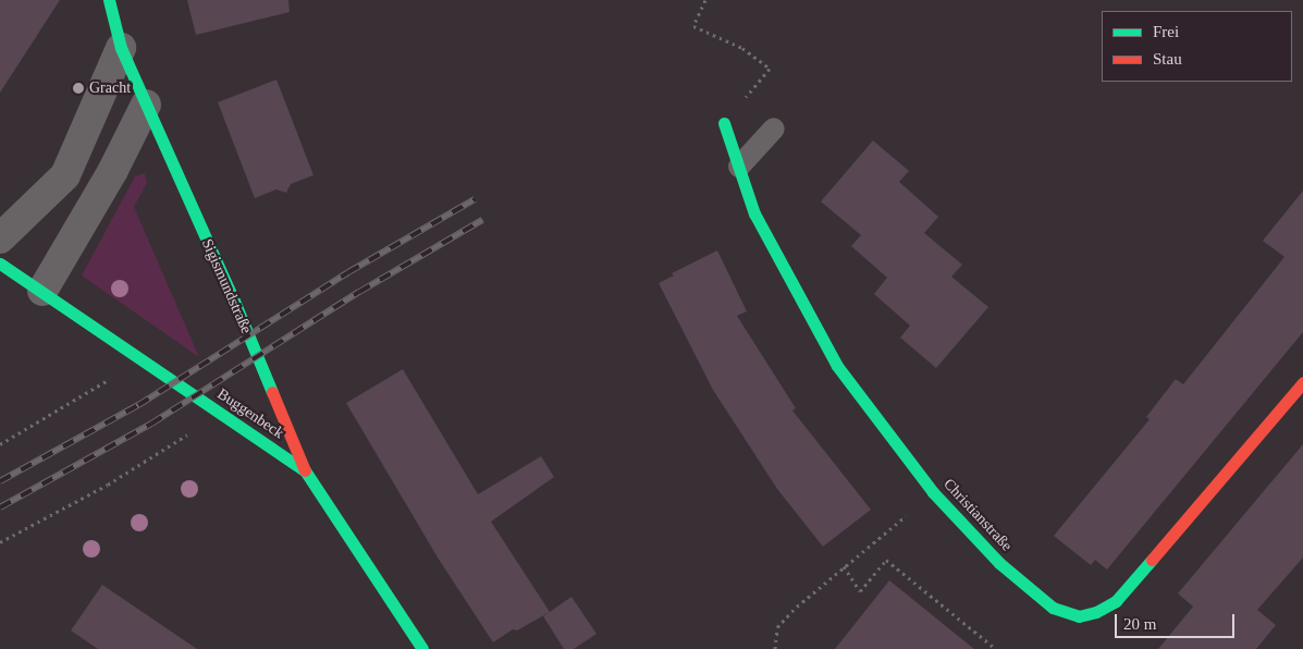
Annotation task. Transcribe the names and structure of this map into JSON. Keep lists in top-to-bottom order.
{
  "streets": {
    "street": ["Sigismundstraße", "Buggenbeck", "Christianstraße"]
  },
  "crossings": [
    ["Sigismundstraße", "Buggenbeck"]
  ],
  "places": ["Gracht"],
  "legend": ["Frei", "Stau"],
  "scale_bar": "20 m"
}
